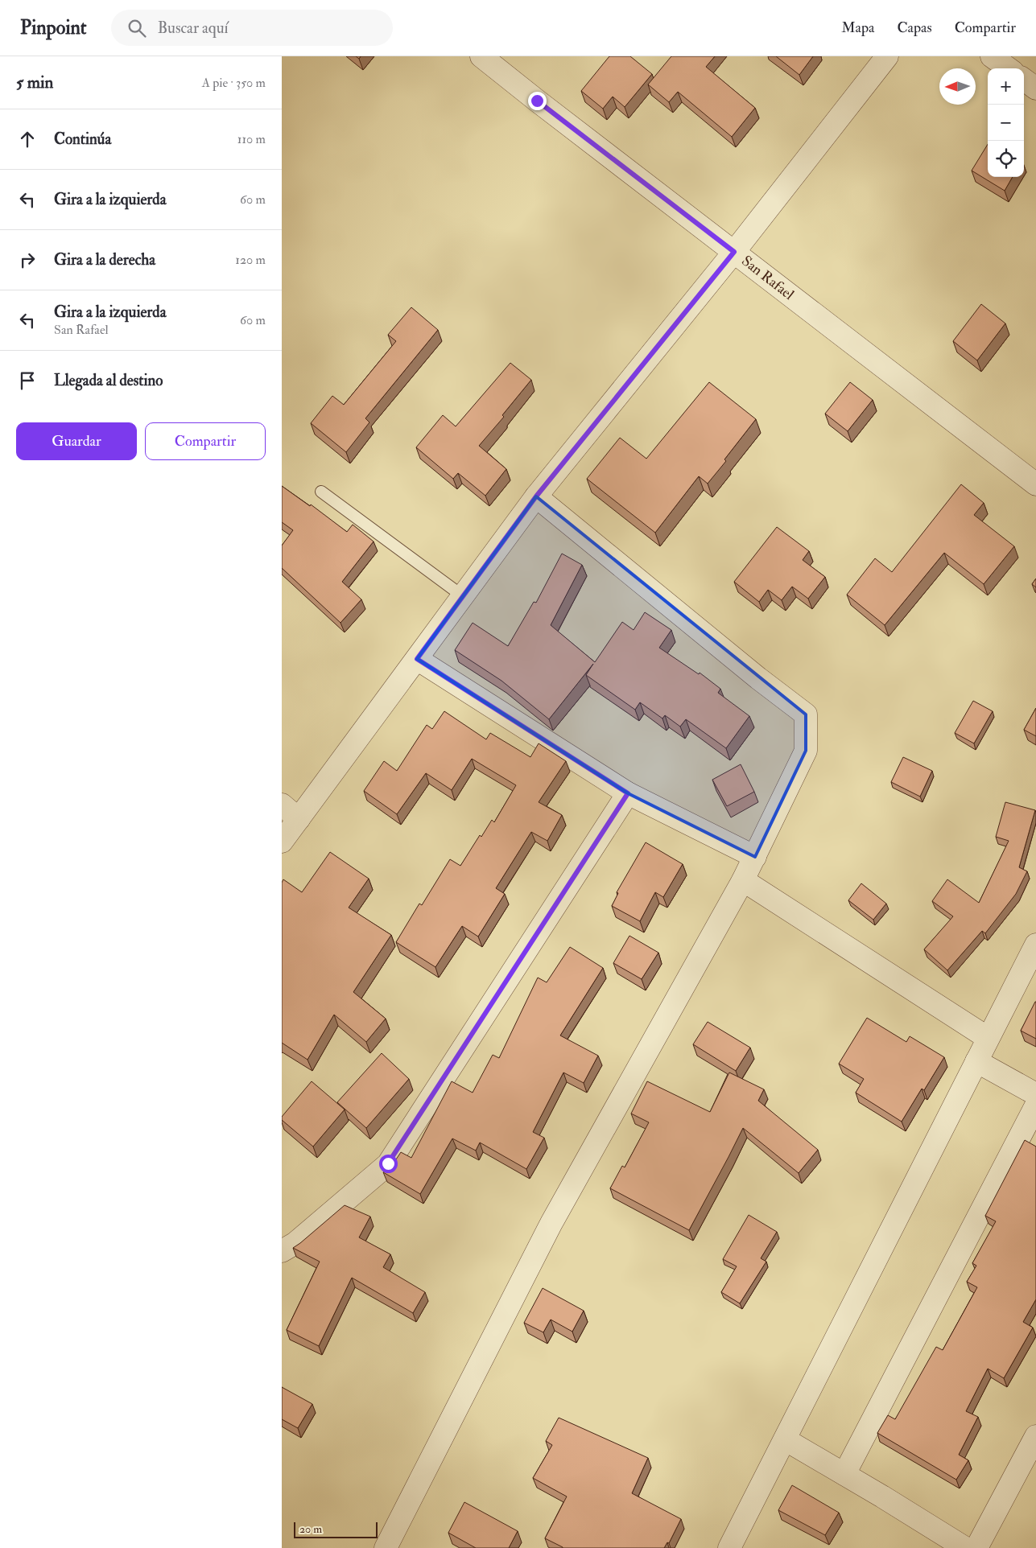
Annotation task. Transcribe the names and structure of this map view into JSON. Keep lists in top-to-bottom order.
{
  "streets": {
    "street": ["San Rafael"]
  },
  "scale_bar": "20 m",
  "north": "left",
  "page": {
    "header": "Pinpoint",
    "search": "Buscar aquí",
    "nav": ["Mapa", "Capas", "Compartir"],
    "heading": ["5 min", "A pie · 350 m"],
    "map_buttons": ["+", "−"],
    "list": [
      ["Continúa", "110 m"],
      ["Gira a la izquierda", "60 m"],
      ["Gira a la derecha", "120 m"],
      ["Gira a la izquierda", "San Rafael", "60 m"],
      "Llegada al destino"
    ],
    "buttons": ["Guardar", "Compartir"],
    "scale": "20 m"
  }
}
